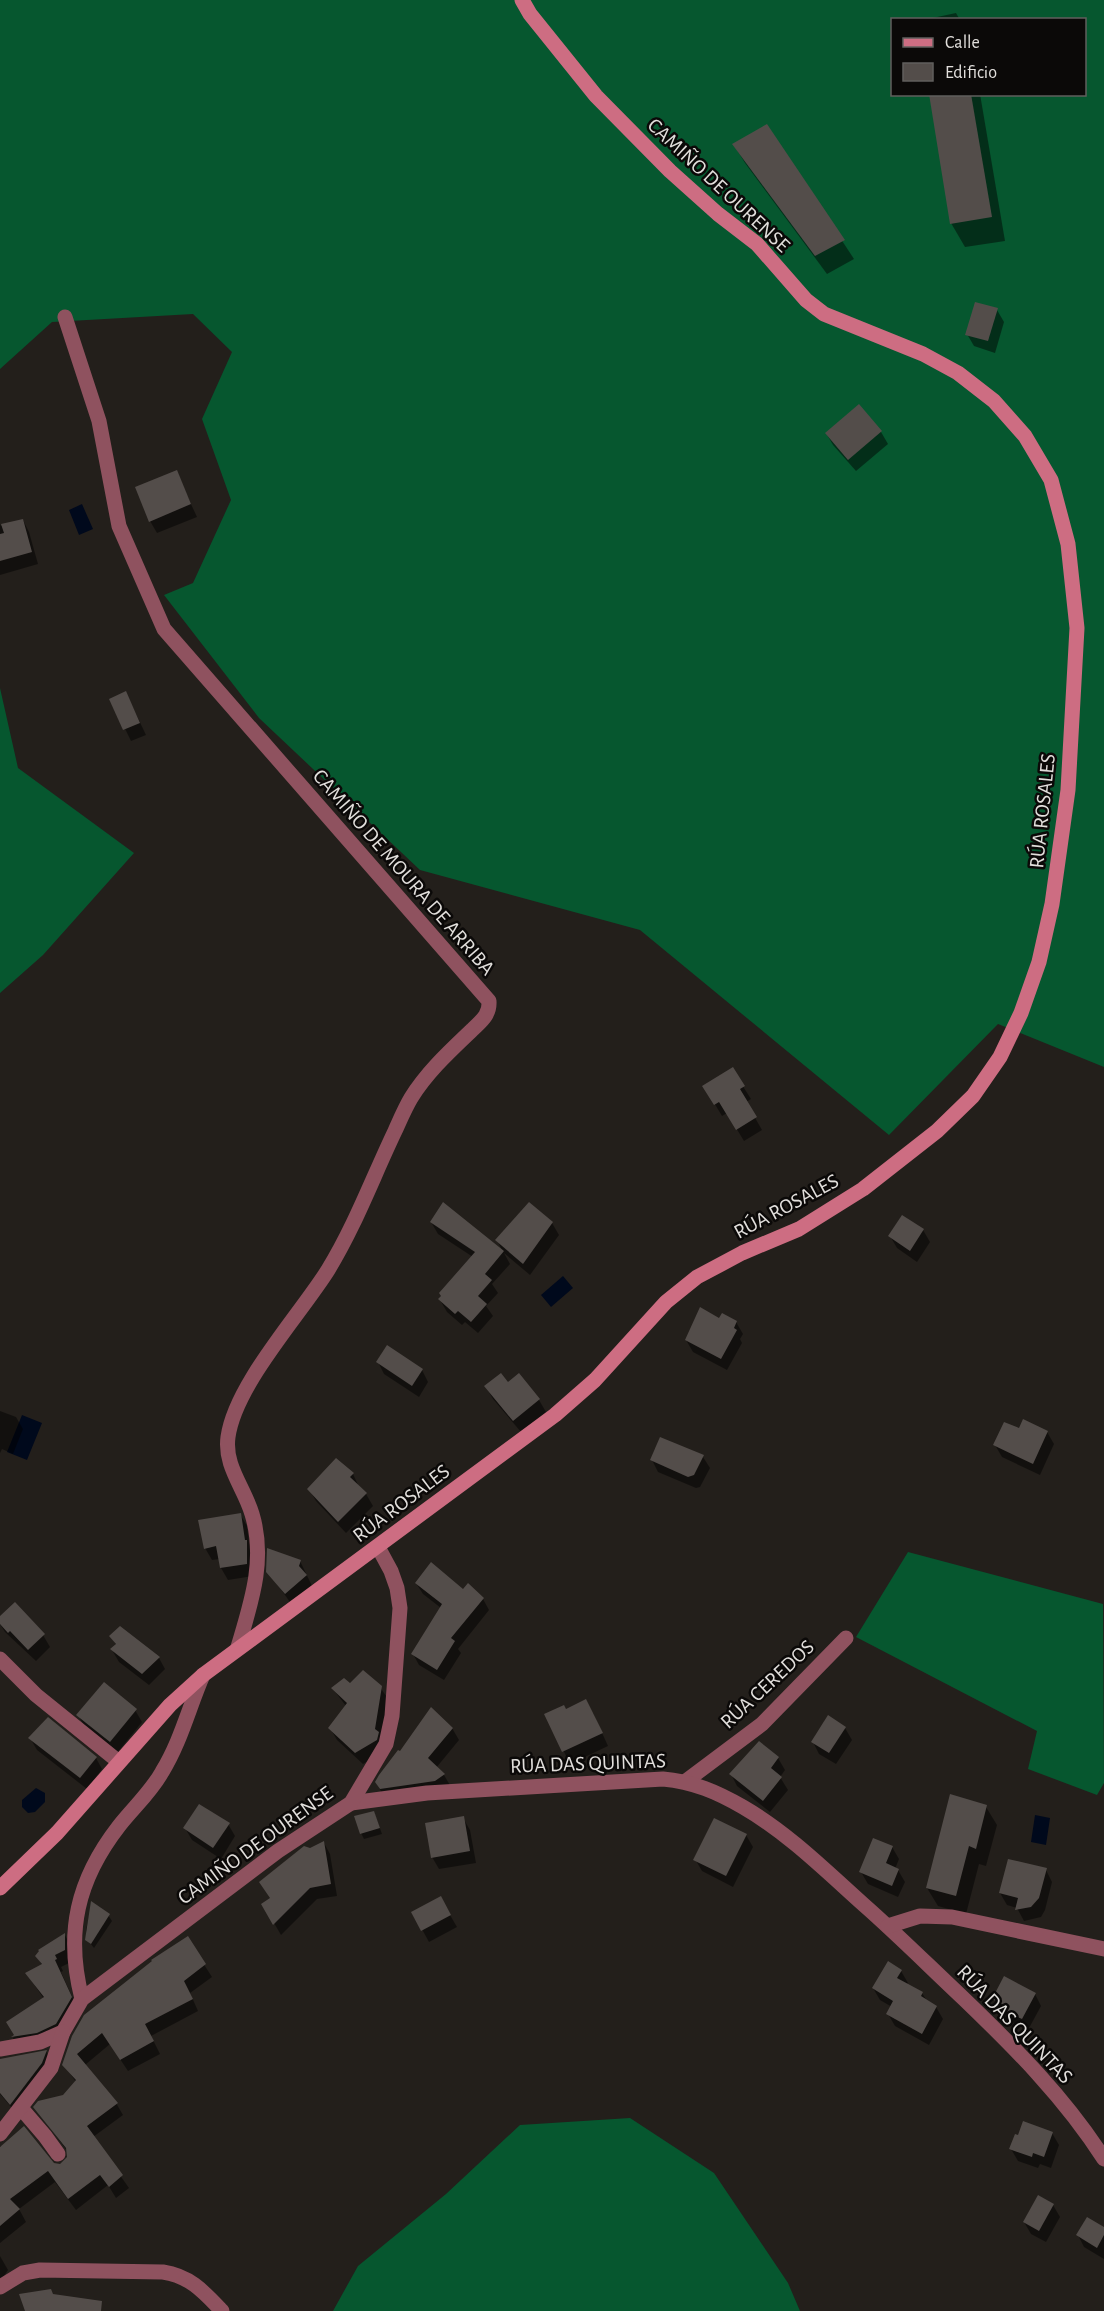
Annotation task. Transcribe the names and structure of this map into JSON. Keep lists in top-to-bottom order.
{
  "streets": {
    "street": [
      "CAMIÑO DE OURENSE",
      "RÚA ROSALES",
      "CAMIÑO DE MOURA DE ARRIBA",
      "RÚA CEREDOS",
      "RÚA DAS QUINTAS"
    ]
  },
  "crossings": [
    ["CAMIÑO DE OURENSE", "RÚA ROSALES"],
    ["CAMIÑO DE OURENSE", "RÚA DAS QUINTAS"],
    ["RÚA ROSALES", "CAMIÑO DE MOURA DE ARRIBA"],
    ["RÚA CEREDOS", "RÚA DAS QUINTAS"]
  ],
  "legend": ["Calle", "Edificio"]
}
